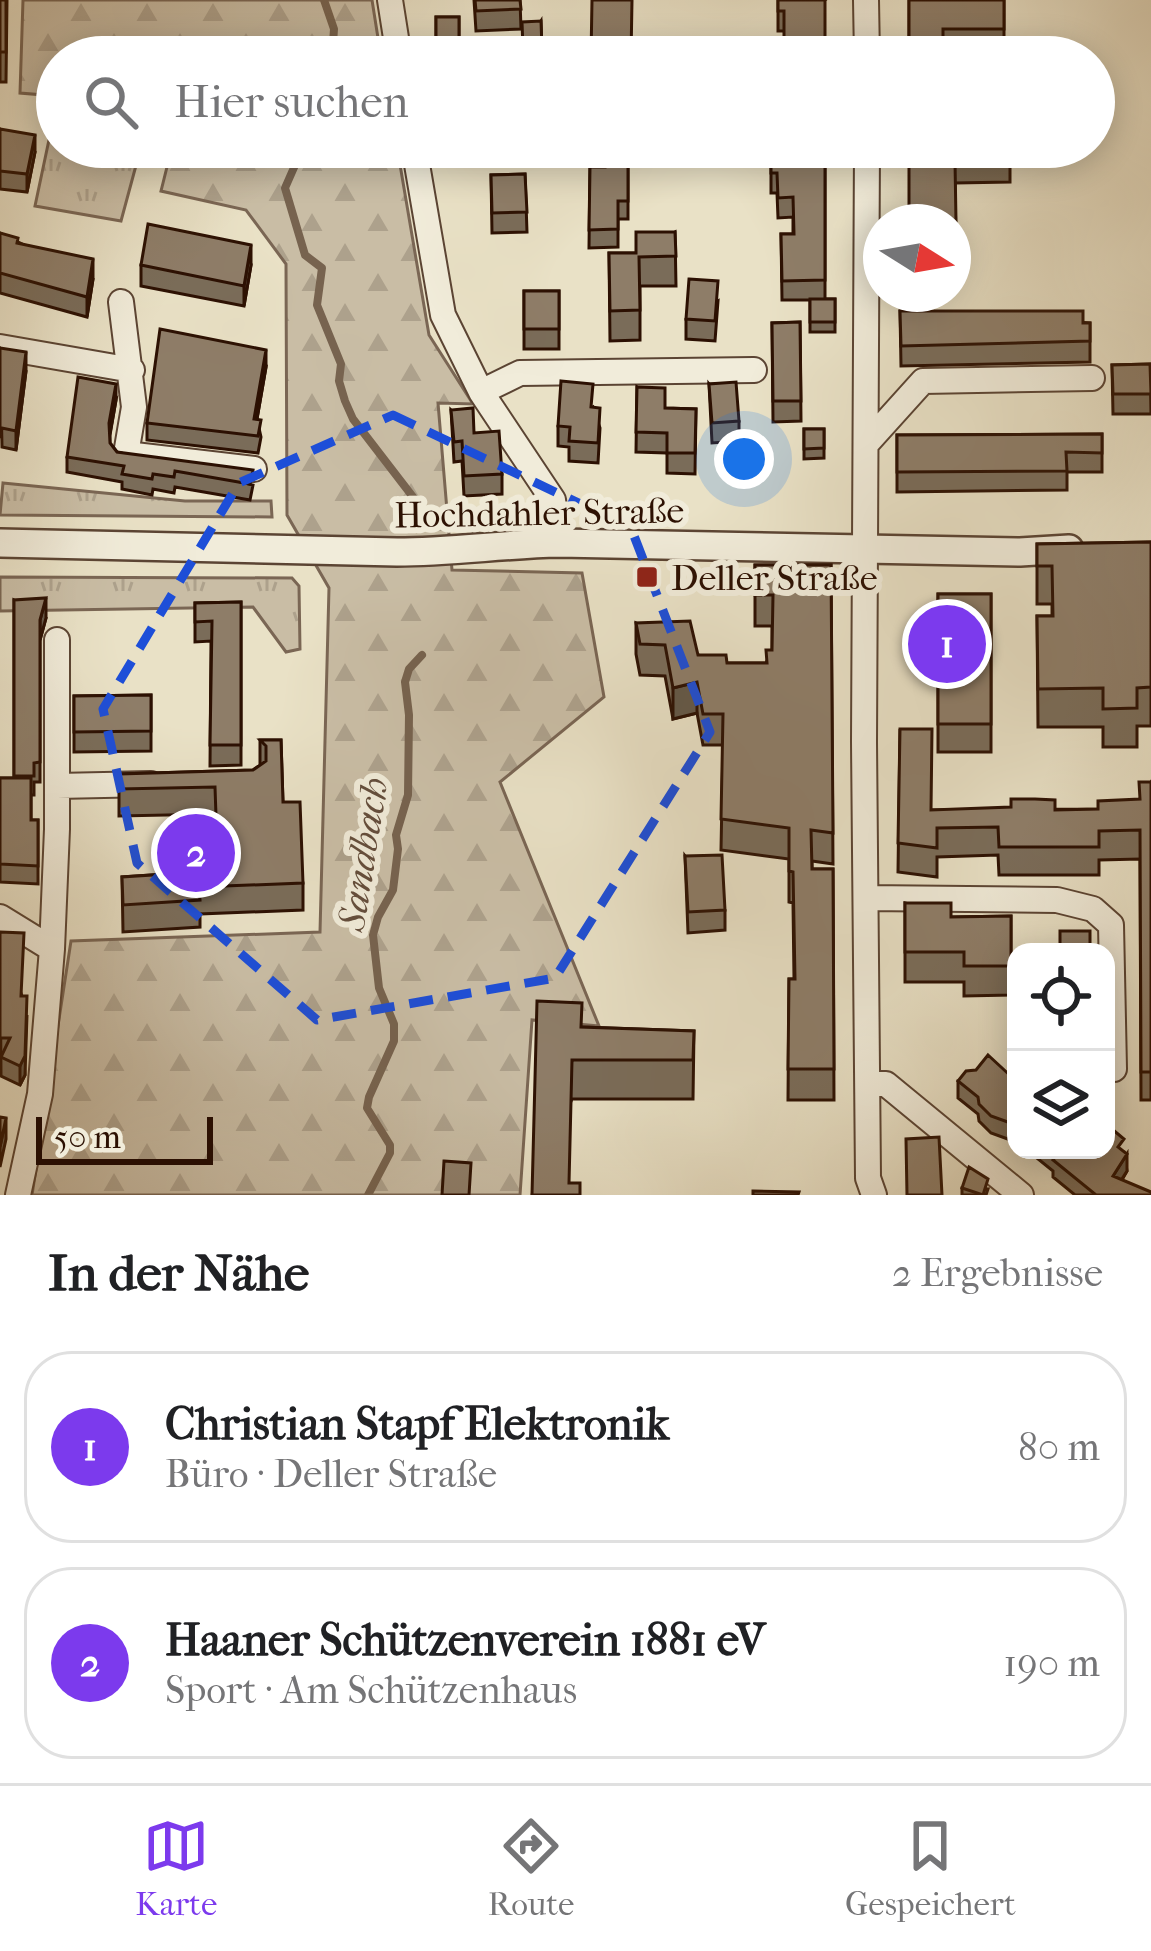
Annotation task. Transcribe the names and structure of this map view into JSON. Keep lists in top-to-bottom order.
{
  "streets": {
    "street": ["Hochdahler Straße"]
  },
  "water": ["Sandbach"],
  "places": {
    "transit": ["Deller Straße"]
  },
  "scale_bar": "50 m",
  "north": "right",
  "page": {
    "search": "Hier suchen",
    "pins": ["1", "2"],
    "scale": "50 m",
    "heading": ["In der Nähe", "2 Ergebnisse"],
    "list": [
      {
        "mark": "1",
        "name": "Christian Stapf Elektronik",
        "note": "Büro · Deller Straße",
        "value": "80 m"
      },
      {
        "mark": "2",
        "name": "Haaner Schützenverein 1881 eV",
        "note": "Sport · Am Schützenhaus",
        "value": "190 m"
      }
    ],
    "nav": ["Karte", "Route", "Gespeichert"]
  }
}
